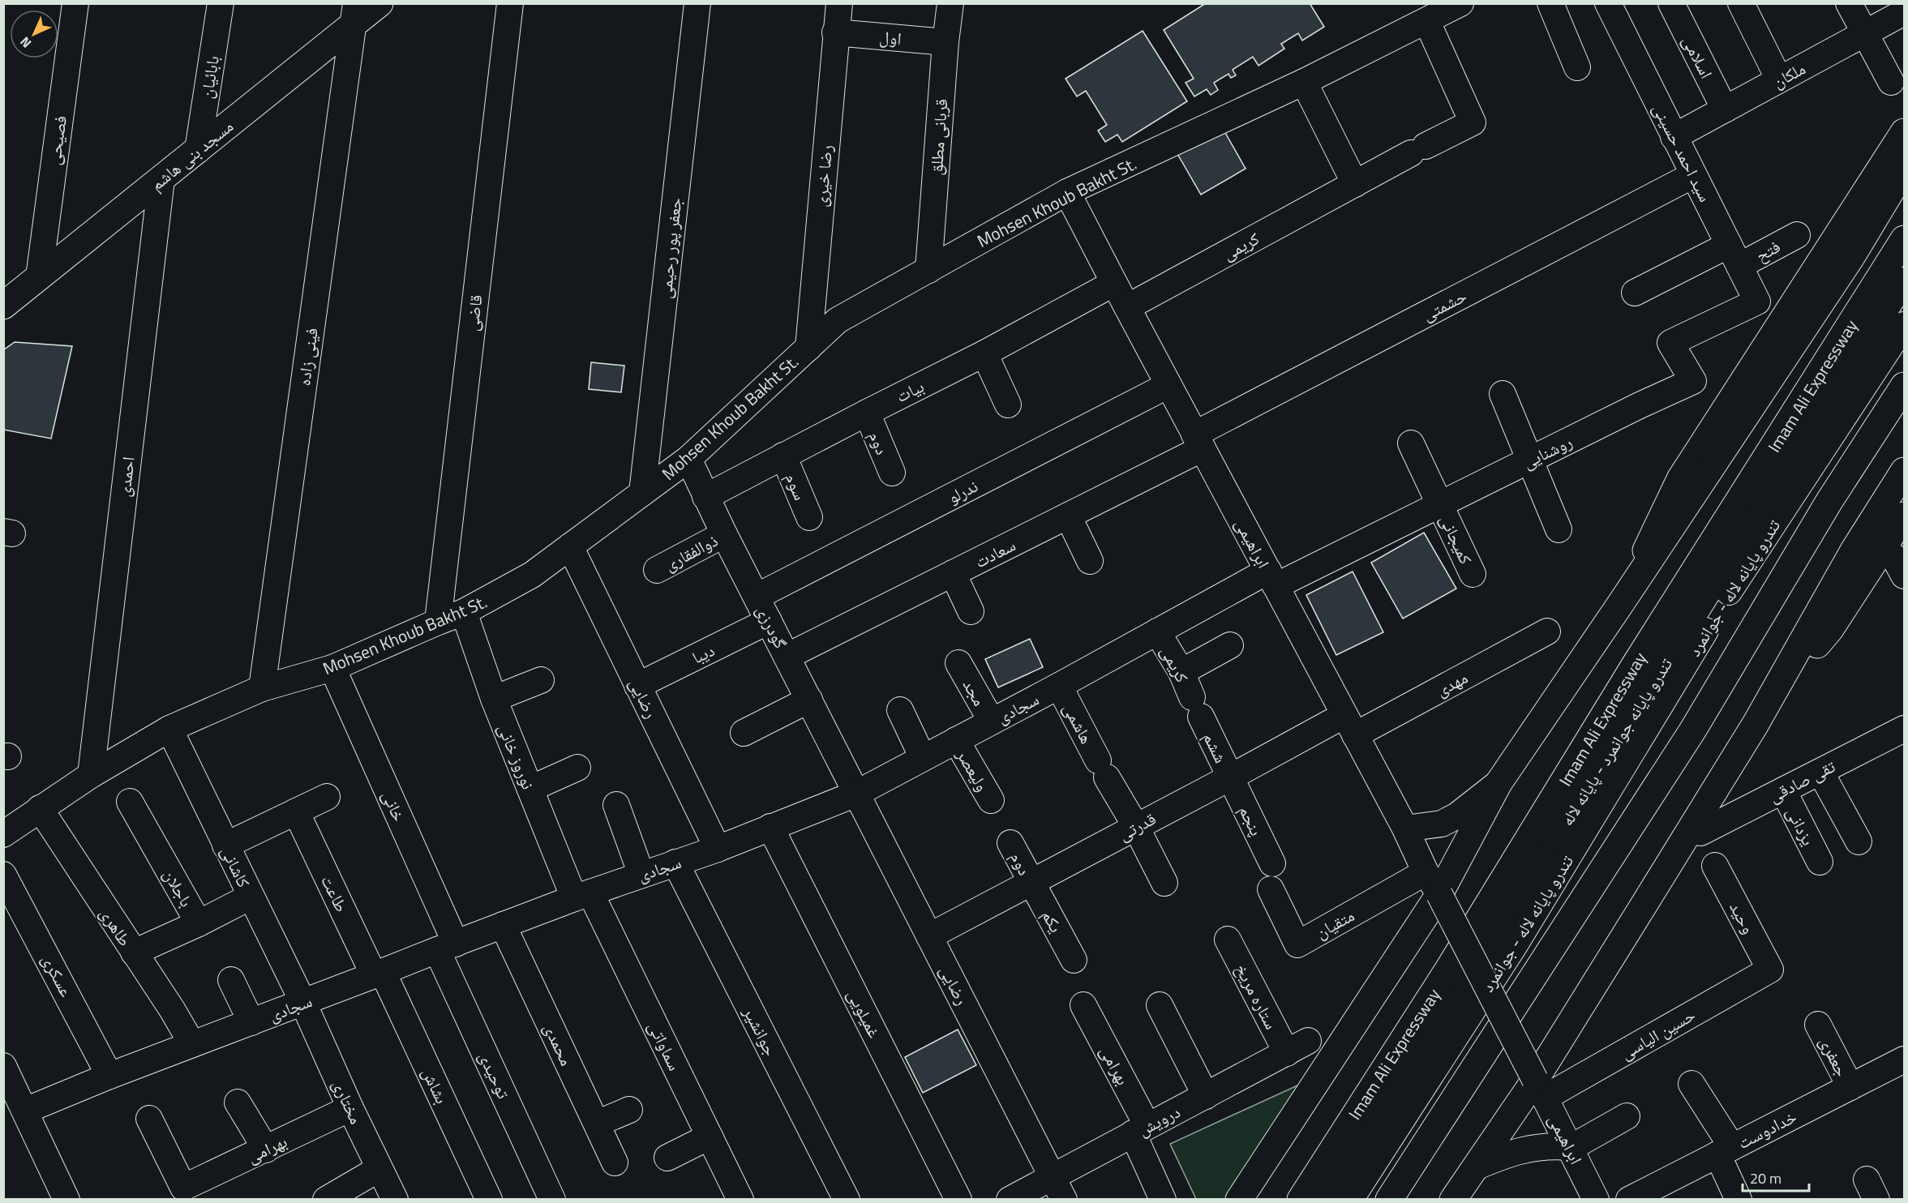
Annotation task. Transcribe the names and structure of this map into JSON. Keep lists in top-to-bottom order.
{
  "streets": {
    "main road": ["مسجد بنی هاشم", "Imam Ali Expressway"],
    "street": [
      "اول",
      "اسلامی",
      "ملکان",
      "بابائیان",
      "قربانی مطلق",
      "فصیحی",
      "سید احمد حسینی",
      "رضا خیری",
      "Mohsen Khoub Bakht St.",
      "کریمی",
      "جعفر پور رحیمی",
      "فتح",
      "حشمتی",
      "قاضی",
      "فینی زاده",
      "بیات",
      "دوم",
      "روشنایی",
      "احمدی",
      "سوم",
      "ندرلو",
      "کمیجانی",
      "ابراهیمی",
      "ذوالفقاری",
      "سعادت",
      "تندرو پایانه لاله - جوانمرد",
      "گودرزی",
      "دیبا",
      "مهدی",
      "مجد",
      "رضایی",
      "سجادی",
      "هاشمی",
      "تندرو پایانه جوانمرد - پایانه لاله",
      "ششم",
      "نوروز خانی",
      "ولیعصر",
      "تقی صادقی",
      "خانی",
      "پنجم",
      "قدرتی",
      "یزدانی",
      "کاشانی",
      "باجلان",
      "طاعت",
      "وحید",
      "یکم",
      "متقیان",
      "طاهری",
      "عسکری",
      "ستاره مریخ",
      "غمیلویی",
      "جوانشیر",
      "حسین الیاسی",
      "محمدی",
      "سماواتی",
      "جعفری",
      "بهرامی",
      "توحیدی",
      "بشاش",
      "مختاری",
      "درویش",
      "خدادوست"
    ]
  },
  "crossings": [
    ["اول", "قربانی مطلق"],
    ["اول", "رضا خیری"],
    ["اسلامی", "ملکان"],
    ["ملکان", "سید احمد حسینی"],
    ["بابائیان", "مسجد بنی هاشم"],
    ["قربانی مطلق", "Mohsen Khoub Bakht St."],
    ["فصیحی", "مسجد بنی هاشم"],
    ["سید احمد حسینی", "فتح"],
    ["سید احمد حسینی", "حشمتی"],
    ["سید احمد حسینی", "روشنایی"],
    ["مسجد بنی هاشم", "فینی زاده"],
    ["مسجد بنی هاشم", "احمدی"],
    ["رضا خیری", "Mohsen Khoub Bakht St."],
    ["Mohsen Khoub Bakht St.", "کریمی"],
    ["Mohsen Khoub Bakht St.", "جعفر پور رحیمی"],
    ["Mohsen Khoub Bakht St.", "قاضی"],
    ["Mohsen Khoub Bakht St.", "فینی زاده"],
    ["Mohsen Khoub Bakht St.", "احمدی"],
    ["Mohsen Khoub Bakht St.", "ابراهیمی"],
    ["Mohsen Khoub Bakht St.", "گودرزی"],
    ["Mohsen Khoub Bakht St.", "رضایی"],
    ["Mohsen Khoub Bakht St.", "نوروز خانی"],
    ["Mohsen Khoub Bakht St.", "خانی"],
    ["Mohsen Khoub Bakht St.", "کاشانی"],
    ["Mohsen Khoub Bakht St.", "طاهری"],
    ["کریمی", "ابراهیمی"],
    ["کریمی", "سجادی"],
    ["کریمی", "ششم"],
    ["حشمتی", "ابراهیمی"],
    ["حشمتی", "سعادت"],
    ["بیات", "دوم"],
    ["بیات", "سوم"],
    ["بیات", "ابراهیمی"],
    ["بیات", "گودرزی"],
    ["دوم", "قدرتی"],
    ["دوم", "یکم"],
    ["روشنایی", "کمیجانی"],
    ["روشنایی", "ابراهیمی"],
    ["روشنایی", "سجادی"],
    ["ندرلو", "ابراهیمی"],
    ["ندرلو", "گودرزی"],
    ["ابراهیمی", "سعادت"],
    ["ابراهیمی", "مهدی"],
    ["ابراهیمی", "سجادی"],
    ["ابراهیمی", "قدرتی"],
    ["ابراهیمی", "متقیان"],
    ["ابراهیمی", "حسین الیاسی"],
    ["ذوالفقاری", "گودرزی"],
    ["سعادت", "گودرزی"],
    ["گودرزی", "دیبا"],
    ["گودرزی", "رضایی"],
    ["گودرزی", "سجادی"],
    ["دیبا", "رضایی"],
    ["مهدی", "قدرتی"],
    ["مجد", "سجادی"],
    ["رضایی", "سجادی"],
    ["رضایی", "قدرتی"],
    ["رضایی", "درویش"],
    ["سجادی", "هاشمی"],
    ["سجادی", "نوروز خانی"],
    ["سجادی", "ولیعصر"],
    ["سجادی", "خانی"],
    ["سجادی", "کاشانی"],
    ["سجادی", "طاعت"],
    ["سجادی", "طاهری"],
    ["سجادی", "عسکری"],
    ["سجادی", "غمیلویی"],
    ["سجادی", "جوانشیر"],
    ["سجادی", "محمدی"],
    ["سجادی", "سماواتی"],
    ["سجادی", "توحیدی"],
    ["سجادی", "بشاش"],
    ["سجادی", "مختاری"],
    ["هاشمی", "قدرتی"],
    ["ششم", "پنجم"],
    ["ششم", "قدرتی"],
    ["نوروز خانی", "سماواتی"],
    ["تقی صادقی", "یزدانی"],
    ["خانی", "توحیدی"],
    ["پنجم", "قدرتی"],
    ["قدرتی", "یکم"],
    ["کاشانی", "باجلان"],
    ["کاشانی", "مختاری"],
    ["طاعت", "بشاش"],
    ["وحید", "حسین الیاسی"],
    ["ستاره مریخ", "درویش"],
    ["جعفری", "خدادوست"],
    ["بهرامی", "مختاری"],
    ["بهرامی", "درویش"]
  ],
  "scale_bar": "20 m",
  "north": "bottom left"
}
